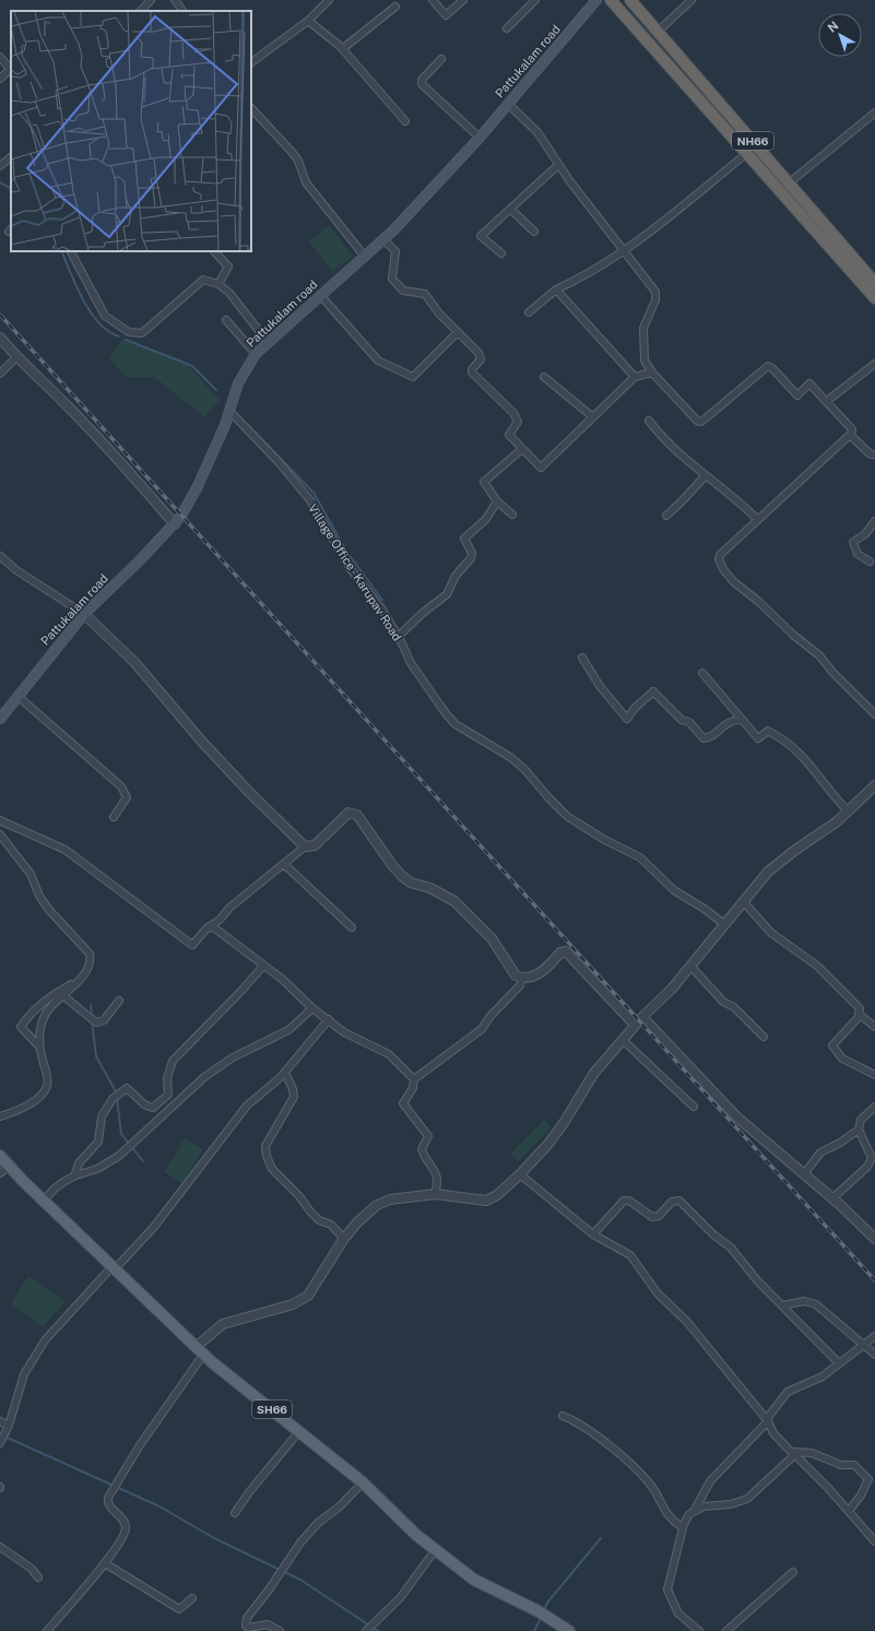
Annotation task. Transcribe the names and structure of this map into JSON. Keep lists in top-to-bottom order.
{
  "streets": {
    "highway": ["NH66"],
    "main road": ["Pattukalam road", "SH66"],
    "street": ["Village Office - Karupav Road"]
  },
  "crossings": [
    ["Pattukalam road", "Village Office - Karupav Road"]
  ],
  "north": "top left"
}
